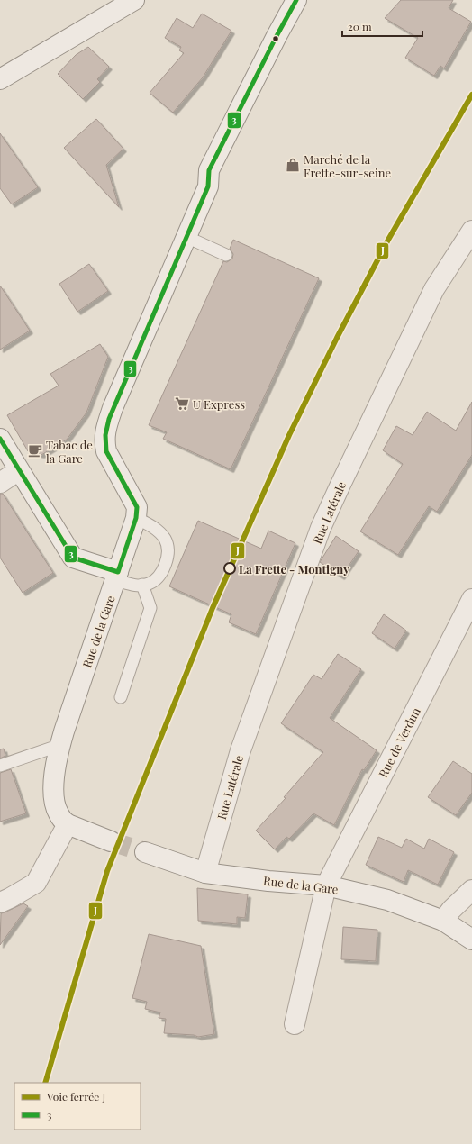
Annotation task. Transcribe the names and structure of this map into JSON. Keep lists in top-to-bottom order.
{
  "streets": {
    "street": ["Rue Latérale", "Rue de la Gare", "Rue de Verdun"]
  },
  "crossings": [
    ["Rue Latérale", "Rue de la Gare"],
    ["Rue de la Gare", "Rue de Verdun"]
  ],
  "places": {
    "shop": ["Marché de la Frette-sur-seine"],
    "supermarket": ["U Express"],
    "cafe": ["Tabac de la Gare"],
    "other": ["La Frette - Montigny"]
  },
  "lines": ["transit line 3", "rail line J"],
  "legend": ["Voie ferrée J", "3"],
  "scale_bar": "20 m"
}
